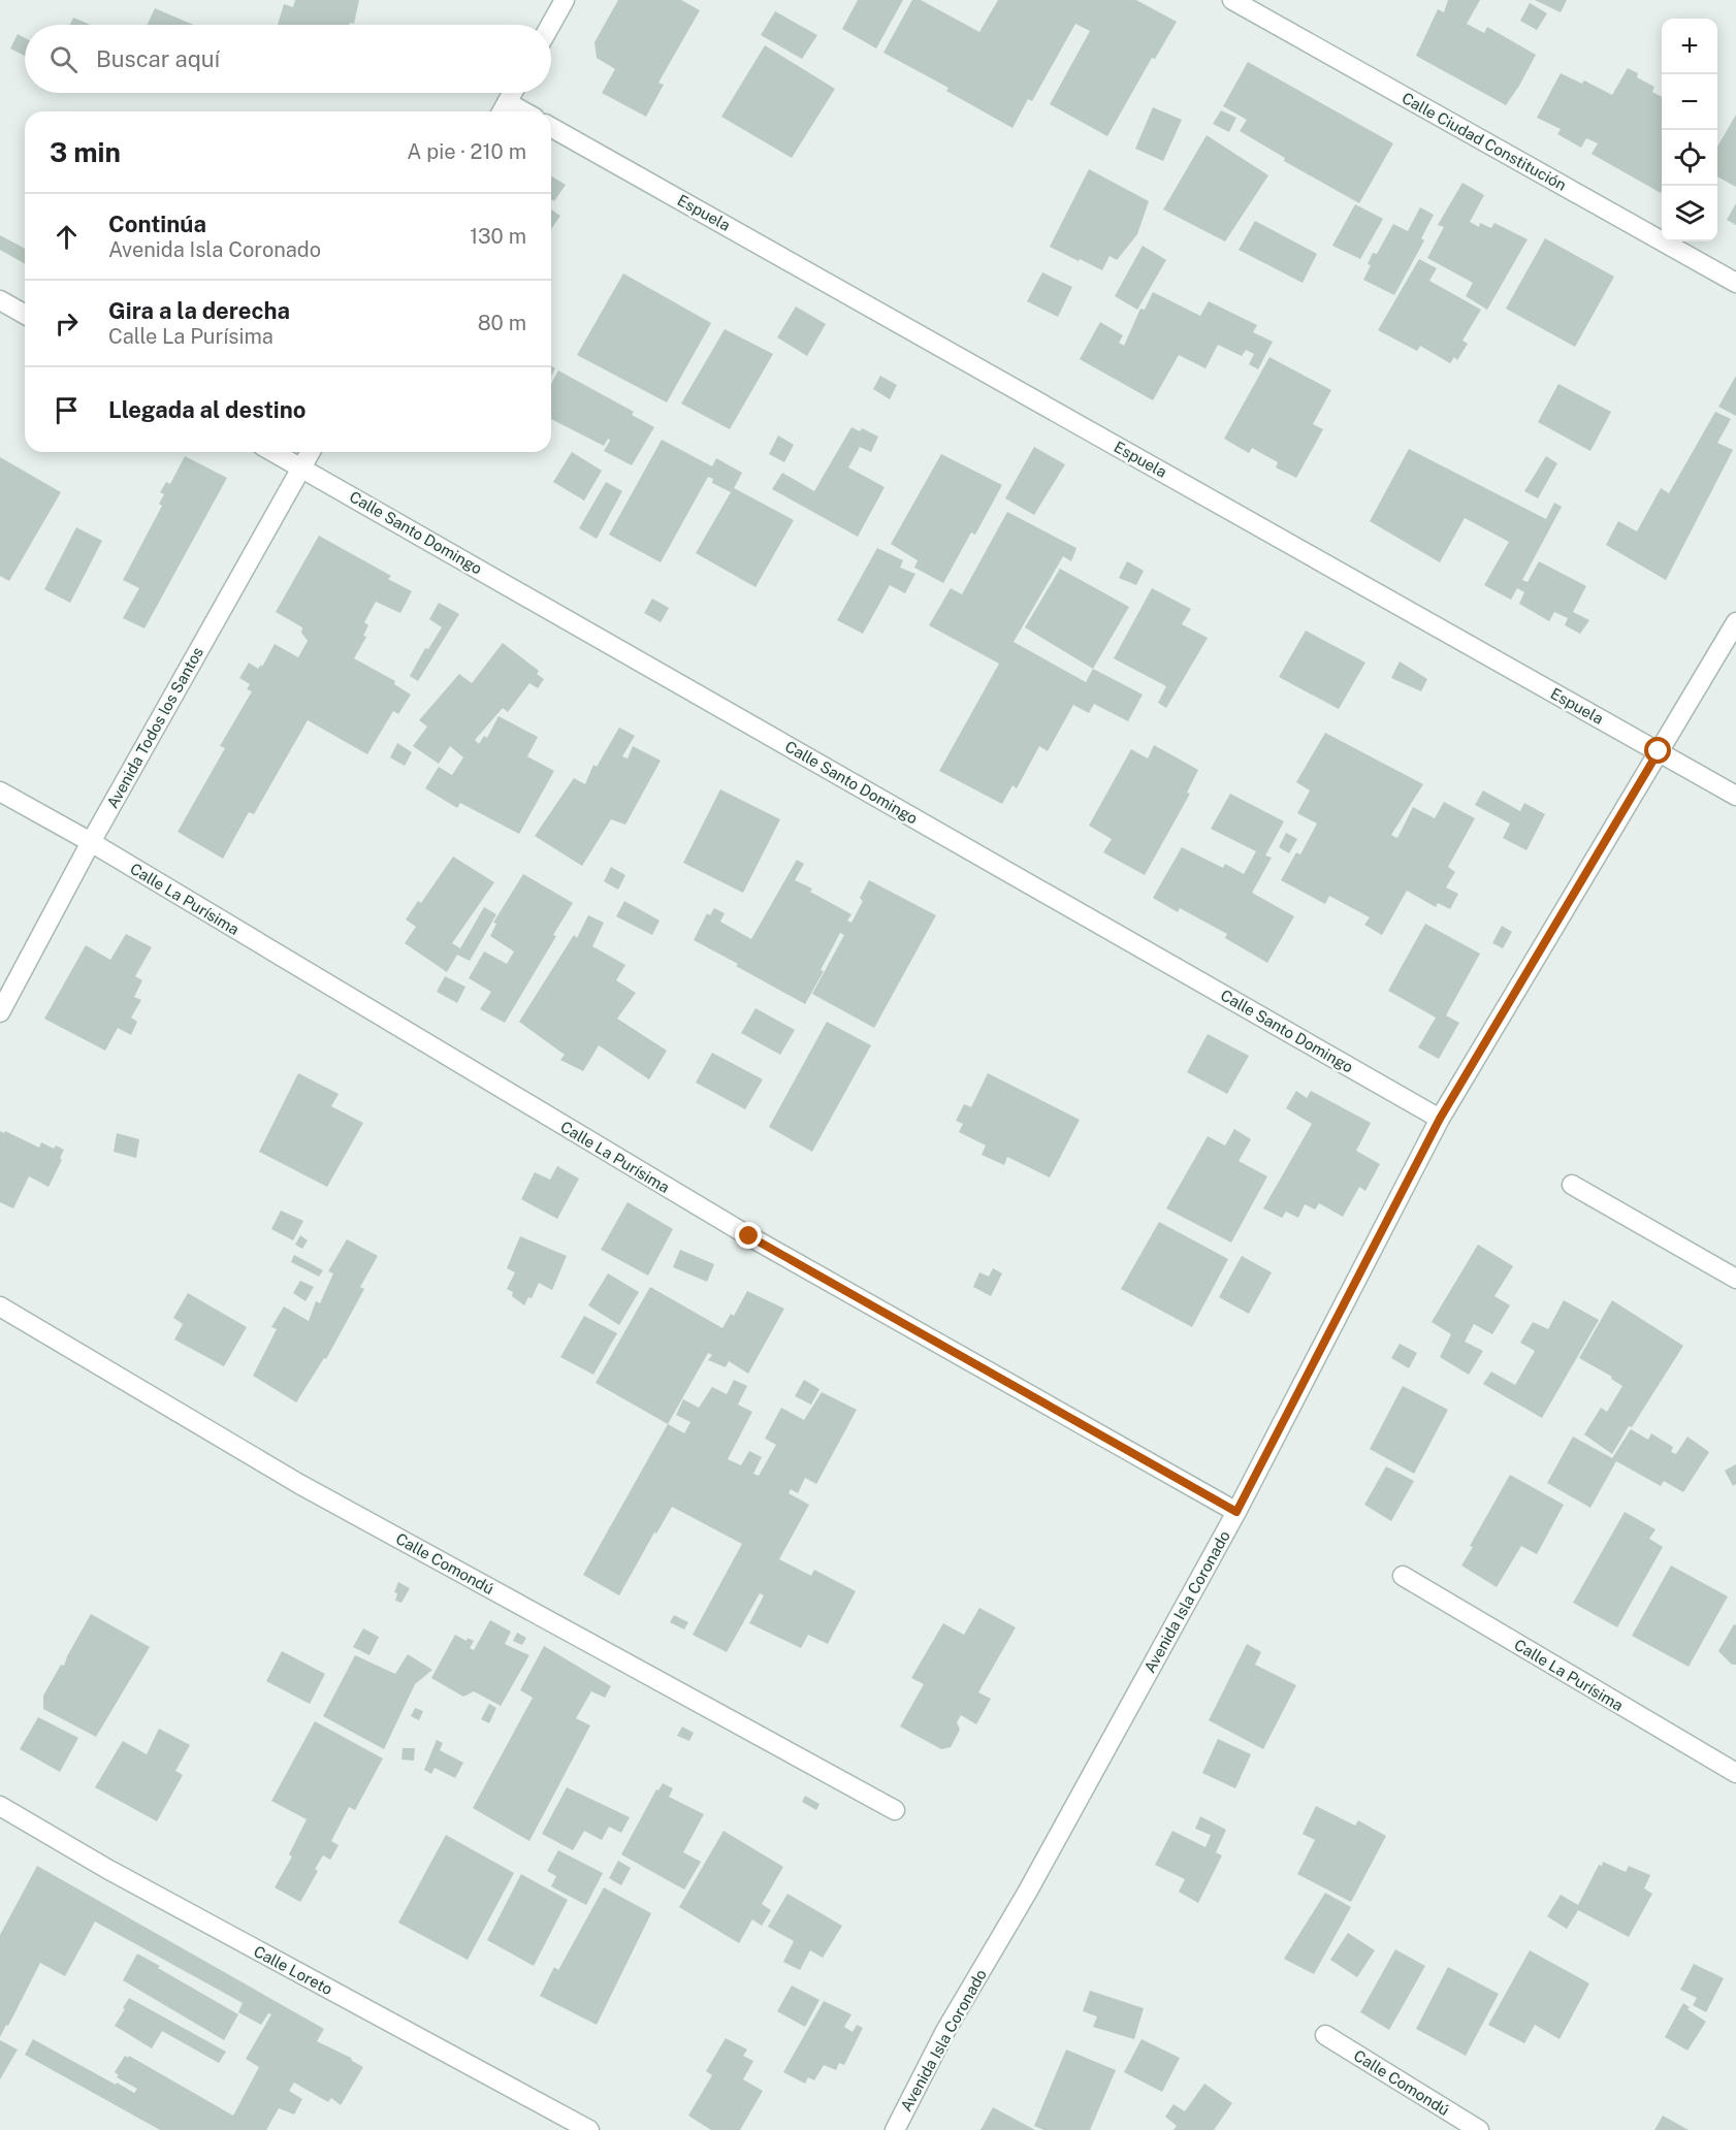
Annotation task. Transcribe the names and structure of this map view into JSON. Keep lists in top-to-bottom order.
{
  "streets": {
    "street": [
      "Calle Ciudad Constitución",
      "Espuela",
      "Calle Santo Domingo",
      "Avenida Todos los Santos",
      "Calle La Purísima",
      "Calle Comondú",
      "Avenida Isla Coronado",
      "Calle Loreto"
    ]
  },
  "crossings": [
    ["Espuela", "Avenida Isla Coronado"],
    ["Calle Santo Domingo", "Avenida Todos los Santos"],
    ["Calle Santo Domingo", "Avenida Isla Coronado"],
    ["Avenida Todos los Santos", "Calle La Purísima"],
    ["Calle La Purísima", "Avenida Isla Coronado"]
  ],
  "page": {
    "map_buttons": ["+", "−"],
    "search": "Buscar aquí",
    "heading": ["3 min", "A pie · 210 m"],
    "list": [
      ["Continúa", "Avenida Isla Coronado", "130 m"],
      ["Gira a la derecha", "Calle La Purísima", "80 m"],
      "Llegada al destino"
    ]
  }
}
